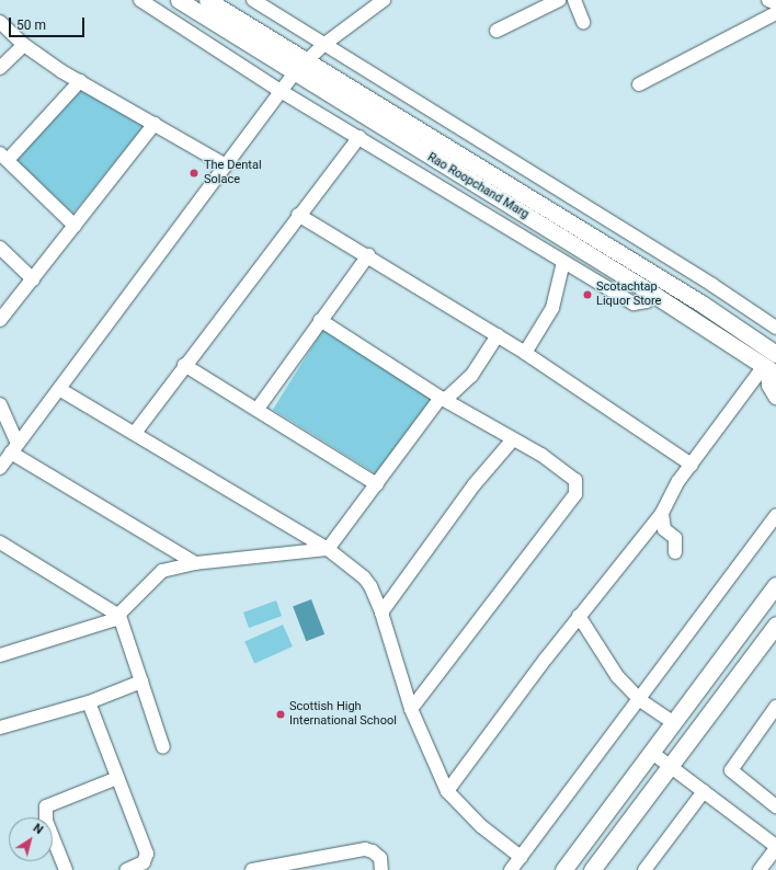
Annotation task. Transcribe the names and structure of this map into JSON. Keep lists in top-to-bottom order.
{
  "streets": {
    "main road": ["Rao Roopchand Marg"]
  },
  "places": ["The Dental Solace", "Scotachtap Liquor Store", "Scottish High International School"],
  "scale_bar": "50 m",
  "north": "top right"
}
